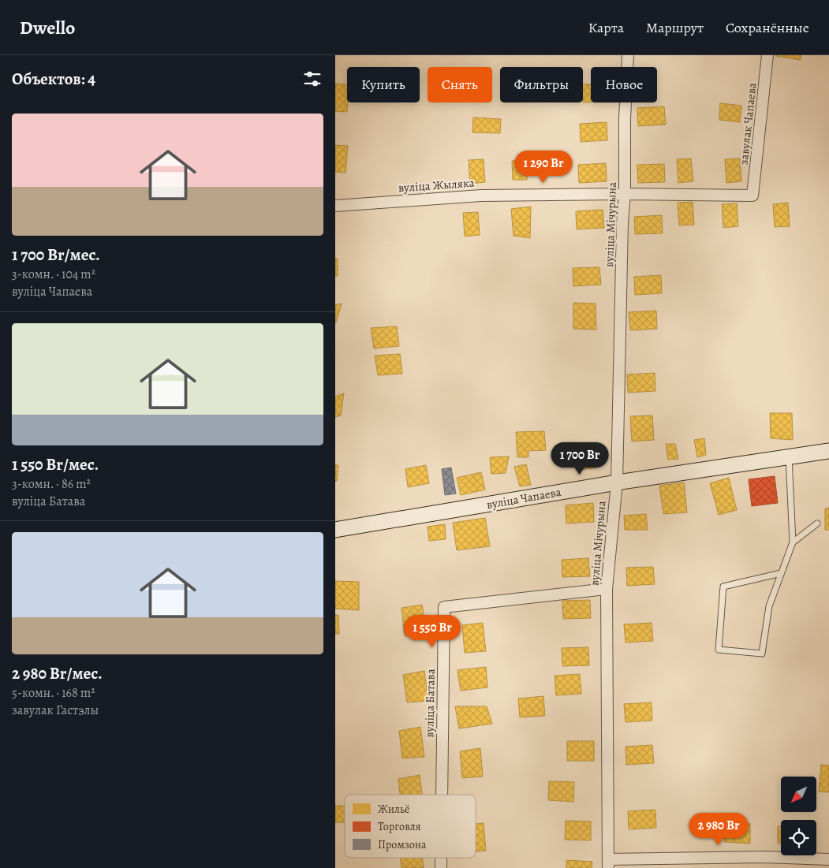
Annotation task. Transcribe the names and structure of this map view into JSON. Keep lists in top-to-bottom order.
{
  "streets": {
    "street": [
      "завулак Чапаева",
      "вуліца Жыляка",
      "вуліца Мічурына",
      "вуліца Чапаева",
      "вуліца Батава"
    ]
  },
  "crossings": [
    ["завулак Чапаева", "вуліца Жыляка"],
    ["вуліца Жыляка", "вуліца Мічурына"],
    ["вуліца Мічурына", "вуліца Чапаева"],
    ["вуліца Мічурына", "вуліца Батава"]
  ],
  "legend": ["Жильё", "Торговля", "Промзона"],
  "north": "bottom left",
  "page": {
    "header": "Dwello",
    "nav": ["Карта", "Маршрут", "Сохранённые"],
    "heading": "Объектов: 4",
    "chip": [
      "Купить",
      "Снять",
      "Фильтры",
      "Новое"
    ],
    "list": [
      {
        "name": "1 700 Br/мес.",
        "note": "3-комн. · 104 m² · вуліца Чапаева"
      },
      {
        "name": "1 550 Br/мес.",
        "note": "3-комн. · 86 m² · вуліца Батава"
      },
      {
        "name": "2 980 Br/мес.",
        "note": "5-комн. · 168 m² · завулак Гастэлы"
      }
    ],
    "price": [
      "1 290 Br",
      "1 700 Br",
      "1 550 Br",
      "2 980 Br"
    ]
  }
}
